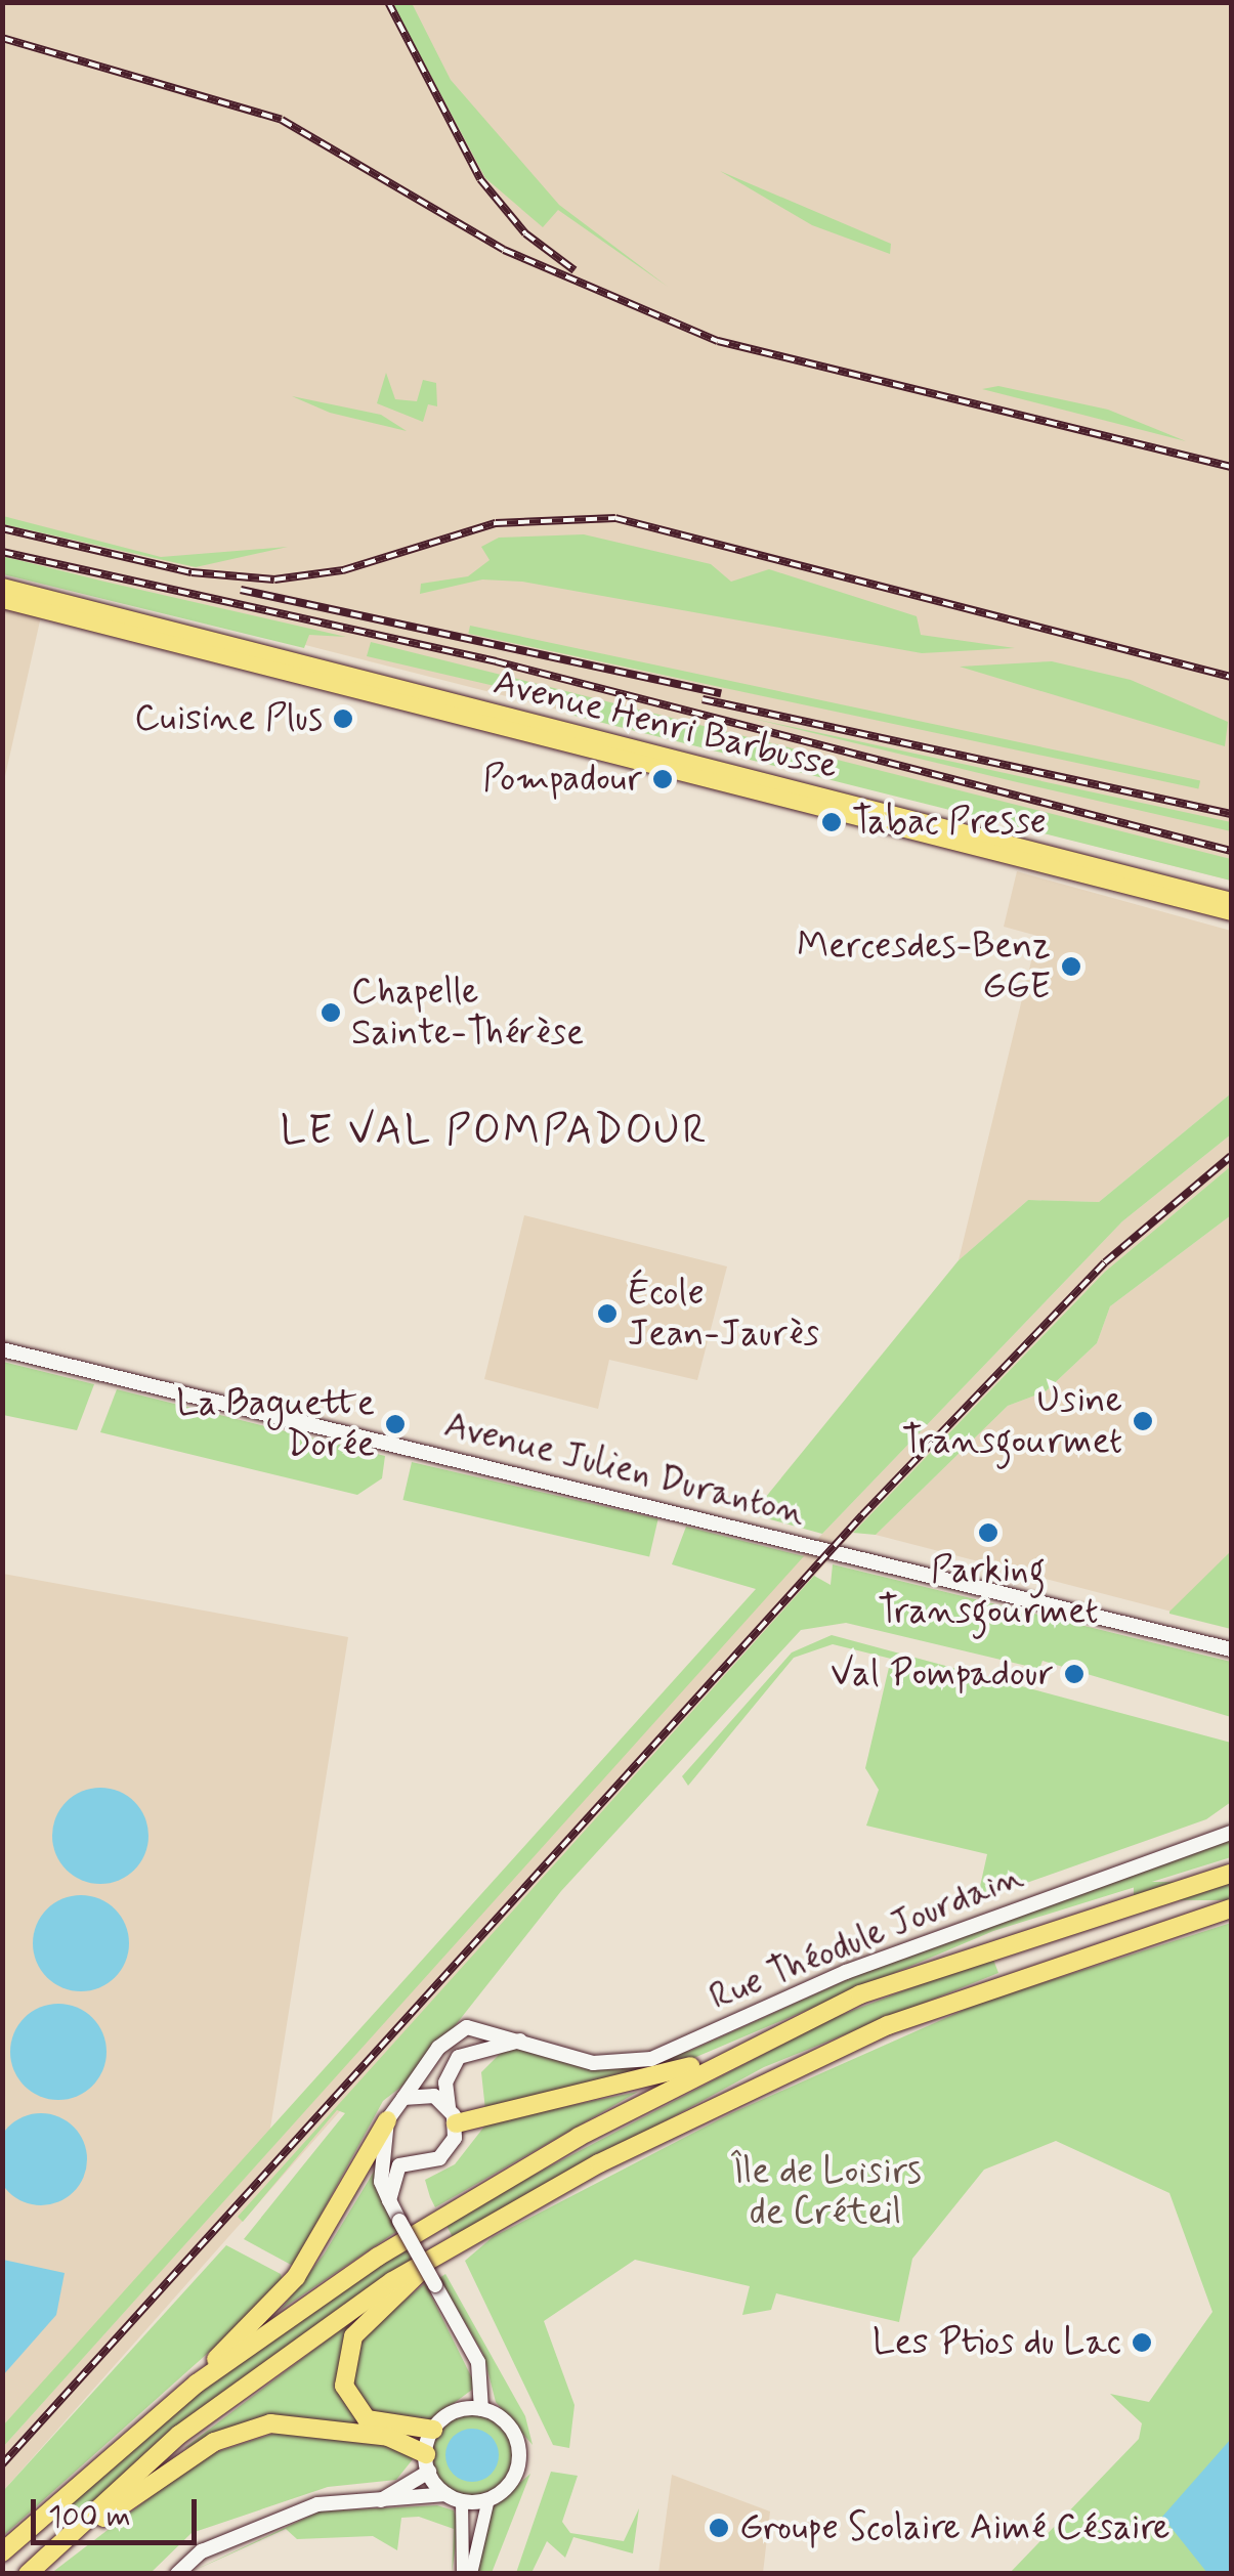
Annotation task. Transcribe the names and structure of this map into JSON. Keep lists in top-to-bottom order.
{
  "streets": {
    "main road": ["Avenue Henri Barbusse", "Avenue Julien Duranton", "Rue Théodule Jourdain"]
  },
  "districts": ["LE VAL POMPADOUR"],
  "parks": ["Île de Loisirs de Créteil"],
  "places": [
    "Cuisine Plus",
    "Pompadour",
    "Tabac Presse",
    "Mercesdes-Benz GGE",
    "Chapelle Sainte-Thérèse",
    "École Jean-Jaurès",
    "Usine Transgourmet",
    "La Baguette Dorée",
    "Parking Transgourmet",
    "Val Pompadour",
    "Les Ptios du Lac",
    "Groupe Scolaire Aimé Césaire"
  ],
  "scale_bar": "100 m"
}
